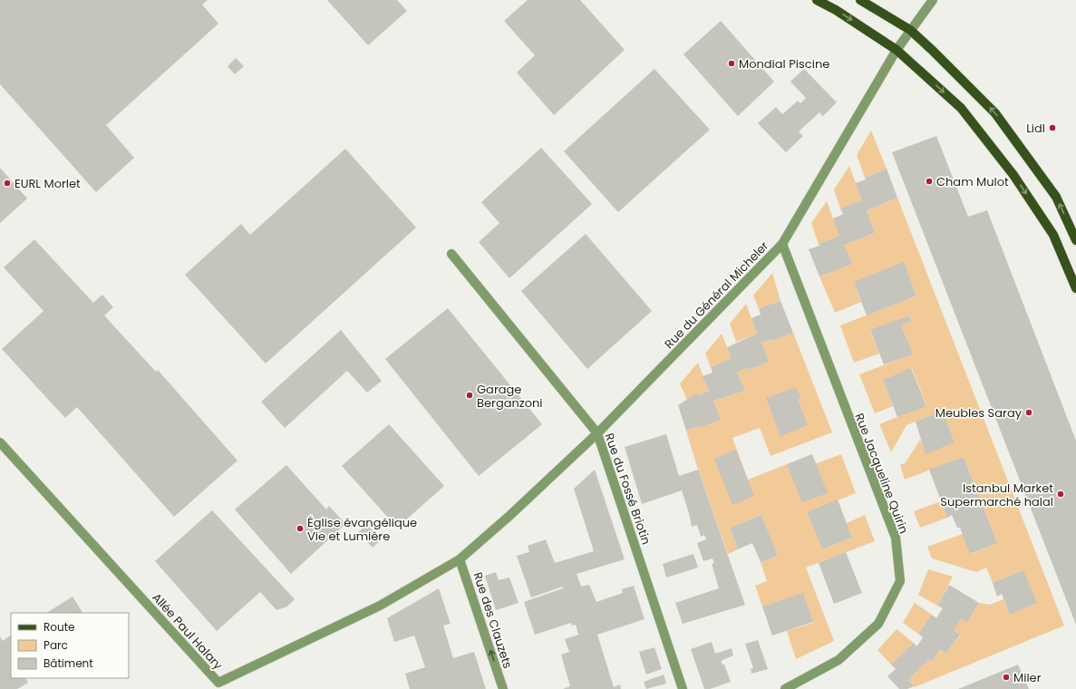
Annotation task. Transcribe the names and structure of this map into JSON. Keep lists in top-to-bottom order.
{
  "streets": {
    "street": [
      "Rue du Général Micheler",
      "Rue Jacqueline Quirin",
      "Rue du Fossé Briotin",
      "Rue des Clauzets",
      "Allée Paul Halary"
    ]
  },
  "crossings": [
    ["Rue du Général Micheler", "Rue Jacqueline Quirin"],
    ["Rue du Général Micheler", "Rue du Fossé Briotin"],
    ["Rue du Général Micheler", "Rue des Clauzets"],
    ["Rue du Général Micheler", "Allée Paul Halary"],
    ["Rue des Clauzets", "Allée Paul Halary"]
  ],
  "one_way": ["Rue des Clauzets"],
  "places": [
    "Mondial Piscine",
    "Lidl",
    "Cham Mulot",
    "EURL Morlet",
    "Garage Berganzoni",
    "Meubles Saray",
    "Istanbul Market Supermarché halal",
    "Église évangélique Vie et Lumière",
    "Miler"
  ],
  "legend": ["Route", "Parc", "Bâtiment"]
}
